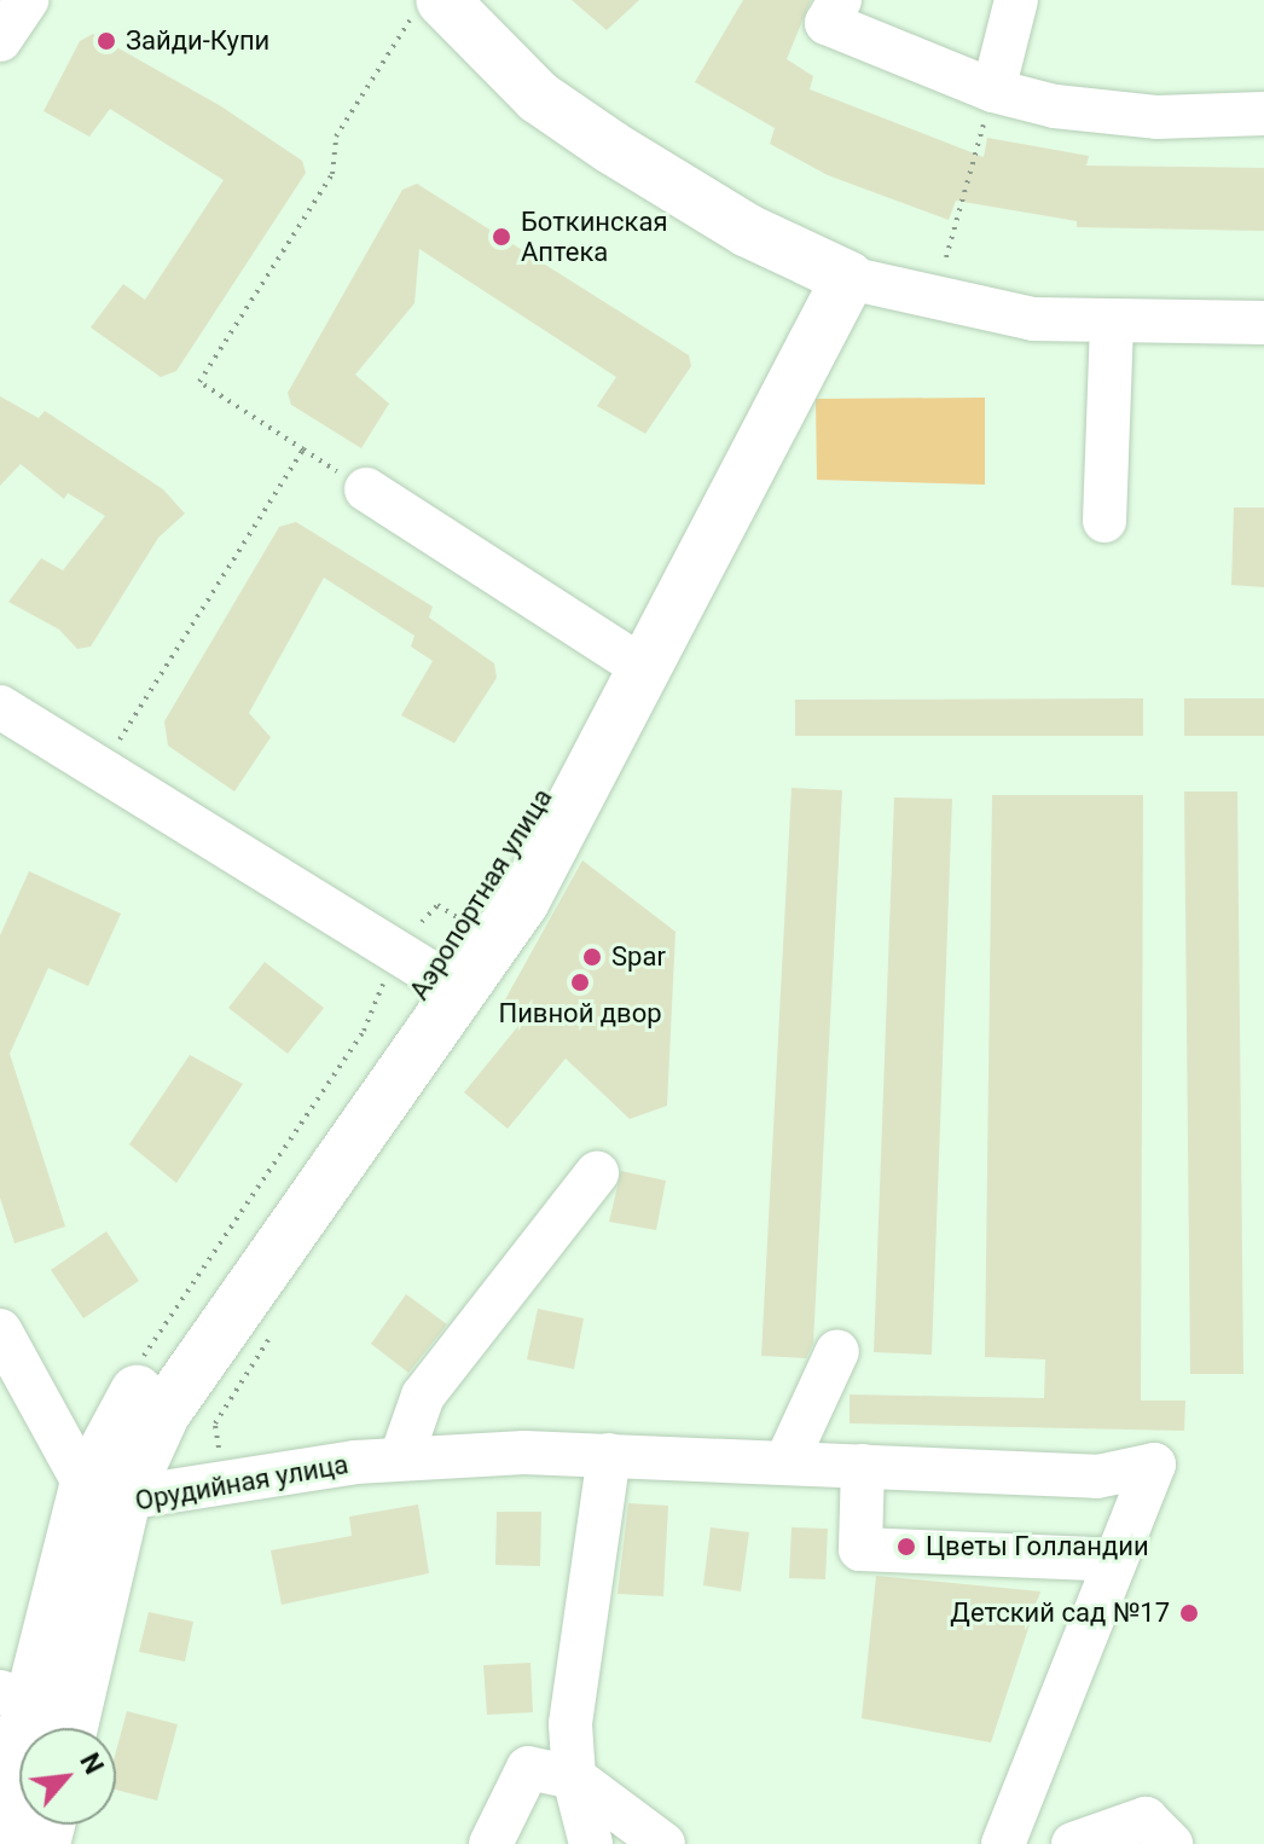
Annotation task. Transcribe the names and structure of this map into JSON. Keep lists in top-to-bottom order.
{
  "streets": {
    "main road": ["Аэропортная улица", "Орудийная улица"]
  },
  "crossings": [
    ["Аэропортная улица", "Орудийная улица"]
  ],
  "places": [
    "Зайди-Купи",
    "Боткинская Аптека",
    "Spar",
    "Пивной двор",
    "Цветы Голландии",
    "Детский сад №17"
  ],
  "north": "top right"
}
